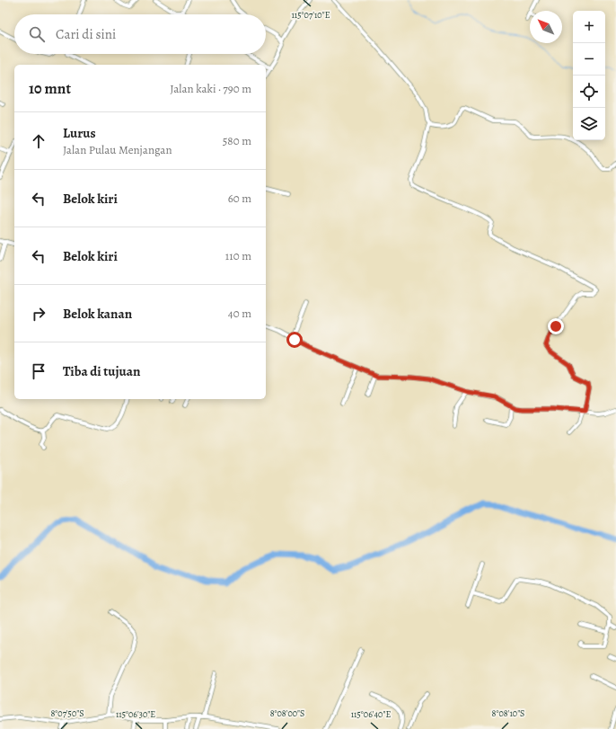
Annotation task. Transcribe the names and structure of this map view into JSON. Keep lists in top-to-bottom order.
{
  "north": "top left",
  "page": {
    "map_buttons": ["+", "−"],
    "search": "Cari di sini",
    "heading": ["10 mnt", "Jalan kaki · 790 m"],
    "list": [
      ["Lurus", "Jalan Pulau Menjangan", "580 m"],
      ["Belok kiri", "60 m"],
      ["Belok kiri", "110 m"],
      ["Belok kanan", "40 m"],
      "Tiba di tujuan"
    ]
  },
  "coordinates": [
    "115°07'10\"E",
    "8°07'50\"S",
    "8°08'00\"S",
    "8°08'10\"S",
    "115°06'30\"E",
    "115°06'40\"E"
  ]
}
